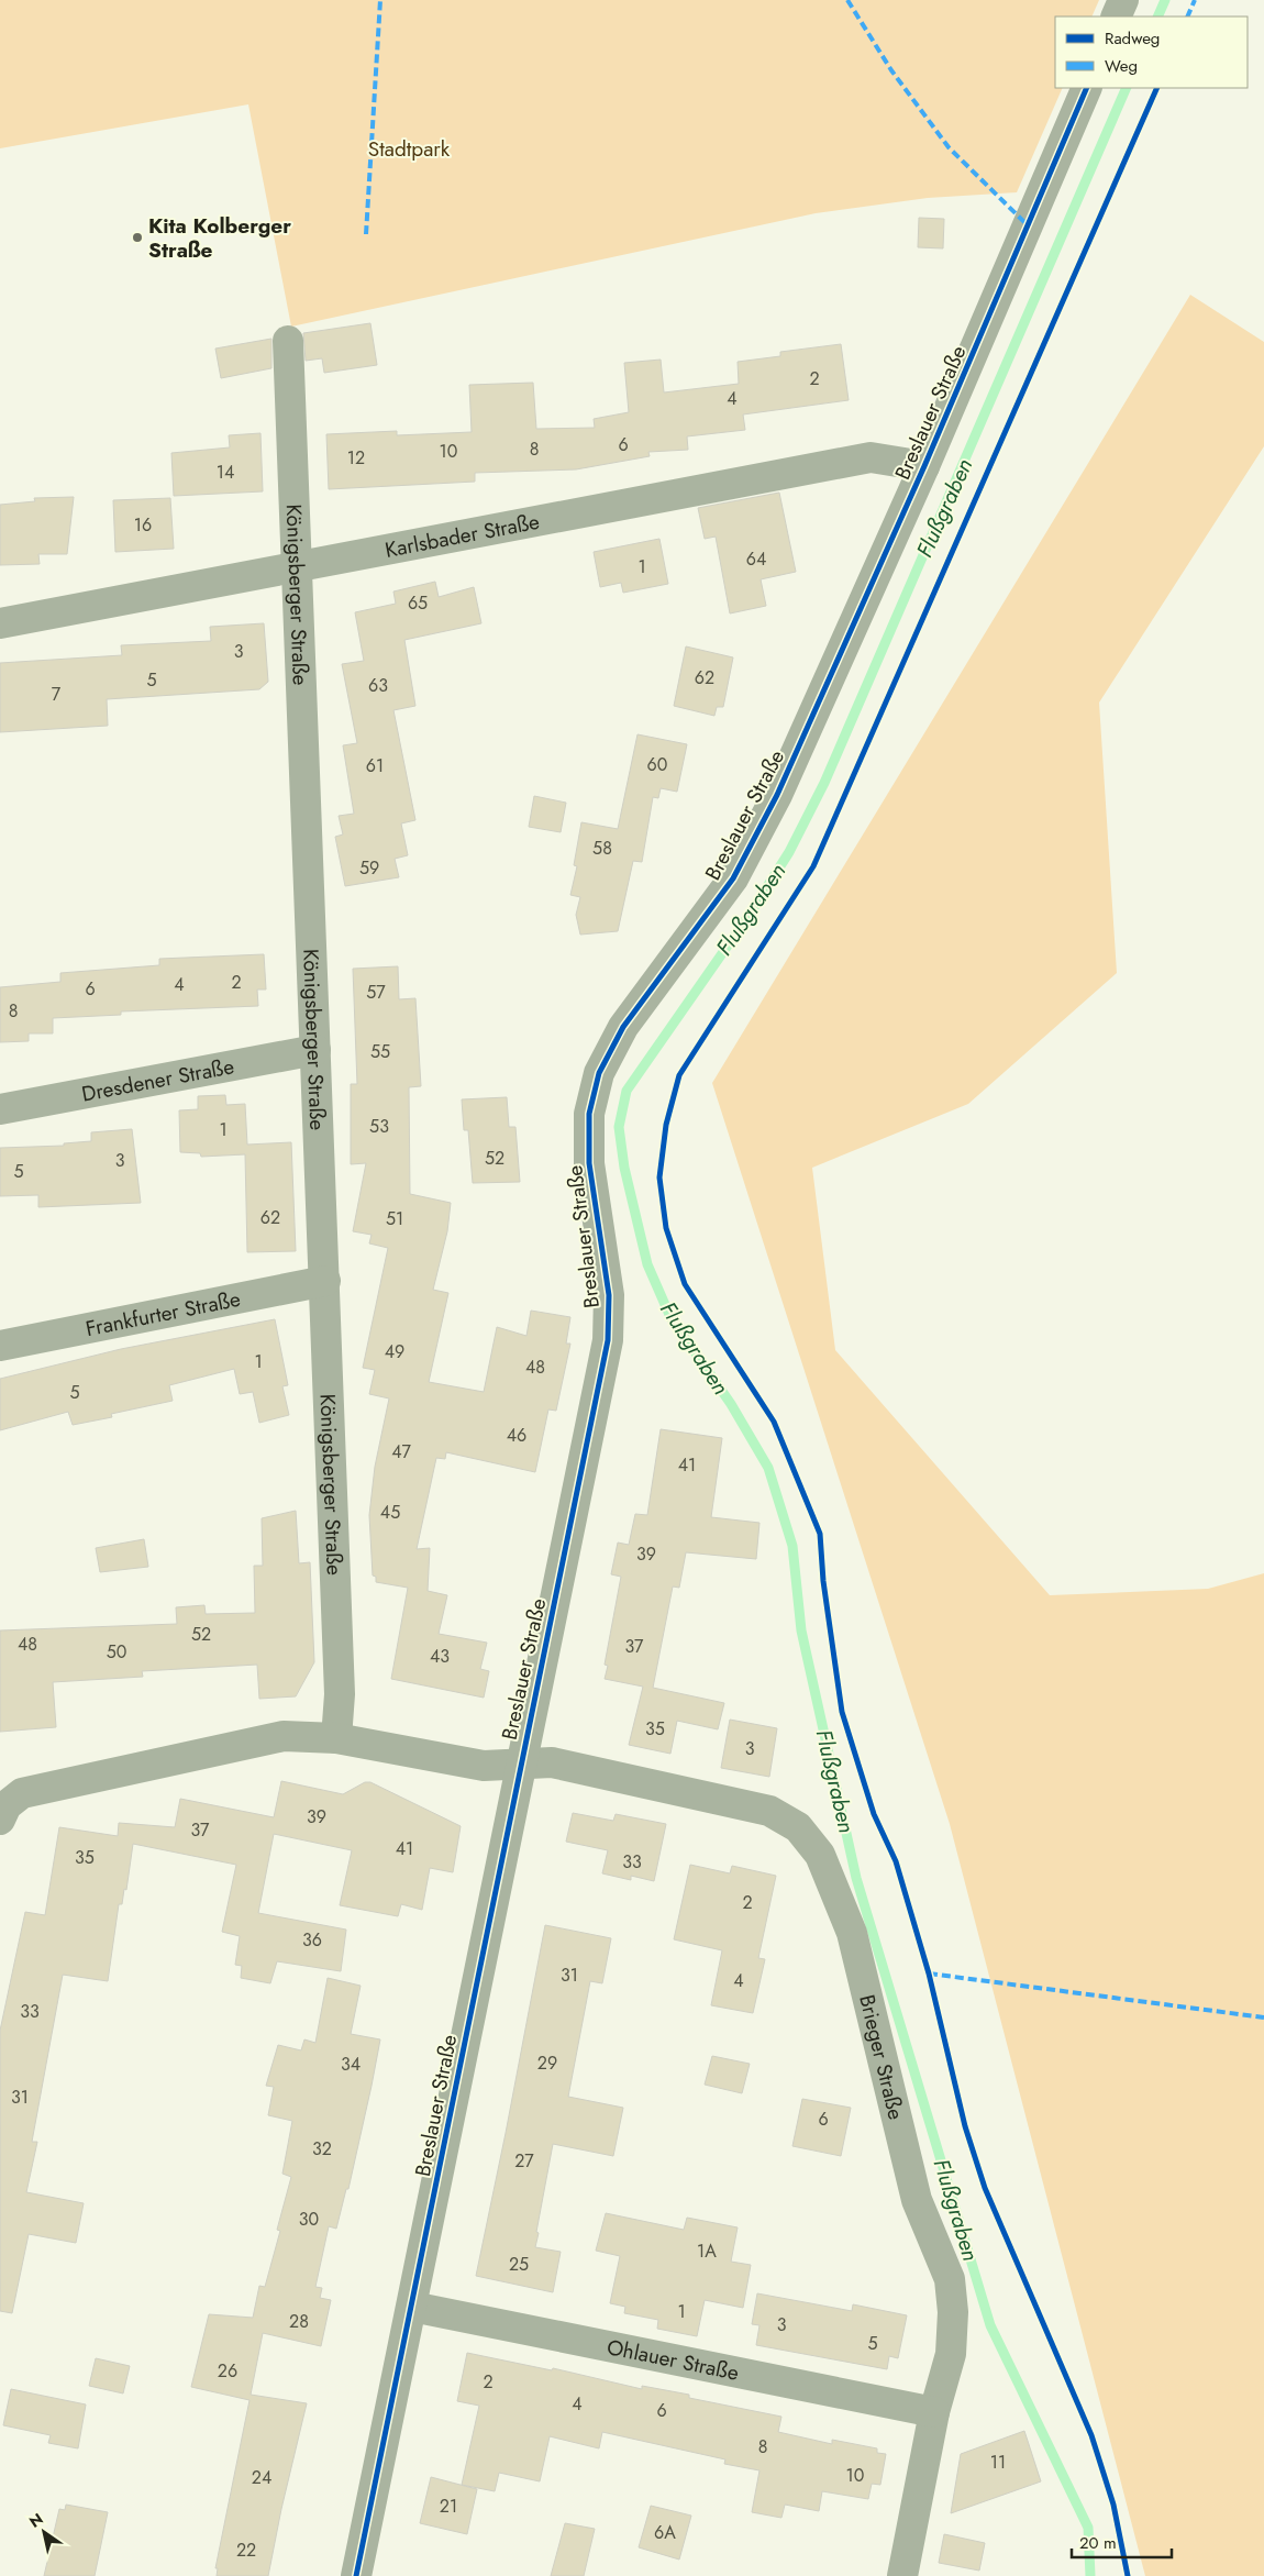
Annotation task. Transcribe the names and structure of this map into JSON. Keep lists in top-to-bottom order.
{
  "streets": {
    "street": [
      "Breslauer Straße",
      "Karlsbader Straße",
      "Königsberger Straße",
      "Dresdener Straße",
      "Frankfurter Straße",
      "Brieger Straße",
      "Ohlauer Straße"
    ]
  },
  "crossings": [
    ["Breslauer Straße", "Karlsbader Straße"],
    ["Breslauer Straße", "Brieger Straße"],
    ["Breslauer Straße", "Ohlauer Straße"],
    ["Karlsbader Straße", "Königsberger Straße"],
    ["Königsberger Straße", "Dresdener Straße"],
    ["Königsberger Straße", "Frankfurter Straße"],
    ["Brieger Straße", "Ohlauer Straße"]
  ],
  "water": ["Flußgraben"],
  "parks": ["Stadtpark"],
  "places": ["Kita Kolberger Straße"],
  "house_numbers": [
    "2",
    "4",
    "6",
    "8",
    "10",
    "12",
    "14",
    "16",
    "64",
    "1",
    "65",
    "3",
    "62",
    "5",
    "63",
    "7",
    "60",
    "61",
    "58",
    "59",
    "2",
    "4",
    "6",
    "57",
    "8",
    "55",
    "53",
    "1",
    "52",
    "3",
    "5",
    "62",
    "51",
    "49",
    "1",
    "48",
    "5",
    "46",
    "47",
    "41",
    "45",
    "39",
    "52",
    "48",
    "37",
    "50",
    "43",
    "35",
    "3",
    "39",
    "37",
    "41",
    "35",
    "33",
    "2",
    "36",
    "31",
    "4",
    "33",
    "29",
    "34",
    "31",
    "6",
    "32",
    "27",
    "30",
    "1A",
    "25",
    "1",
    "28",
    "3",
    "5",
    "26",
    "2",
    "4",
    "6",
    "8",
    "11",
    "10",
    "24",
    "21",
    "6A",
    "22"
  ],
  "legend": ["Radweg", "Weg"],
  "scale_bar": "20 m",
  "north": "top left"
}
